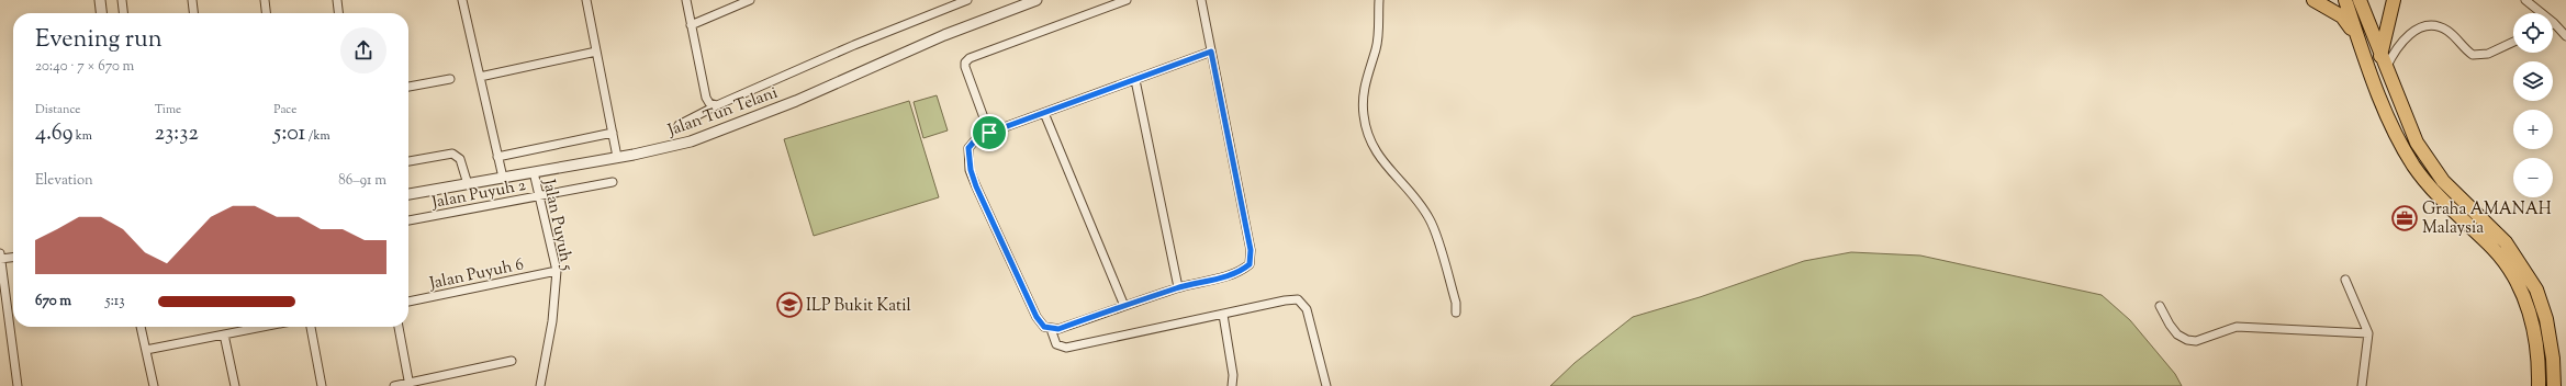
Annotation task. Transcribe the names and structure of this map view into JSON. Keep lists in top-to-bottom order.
{
  "streets": {
    "street": [
      "Jalan Tun Telani",
      "Jalan Puyuh 2",
      "Jalan Puyuh 5",
      "Jalan Puyuh 6"
    ]
  },
  "crossings": [
    ["Jalan Tun Telani", "Jalan Puyuh 5"],
    ["Jalan Puyuh 2", "Jalan Puyuh 5"],
    ["Jalan Puyuh 5", "Jalan Puyuh 6"]
  ],
  "places": {
    "office": ["Graha AMANAH Malaysia"],
    "school or university": ["ILP Bukit Katil"]
  },
  "page": {
    "map_buttons": ["+", "−"],
    "heading": ["Evening run", "20:40 · 7 × 670 m"],
    "stats": [
      ["Distance", "4.69 km"],
      ["Time", "23:32"],
      ["Pace", "5:01 /km"]
    ],
    "chart": ["Elevation", "86–91 m"],
    "list": [
      {
        "name": "670 m",
        "note": "5:13"
      }
    ]
  }
}
